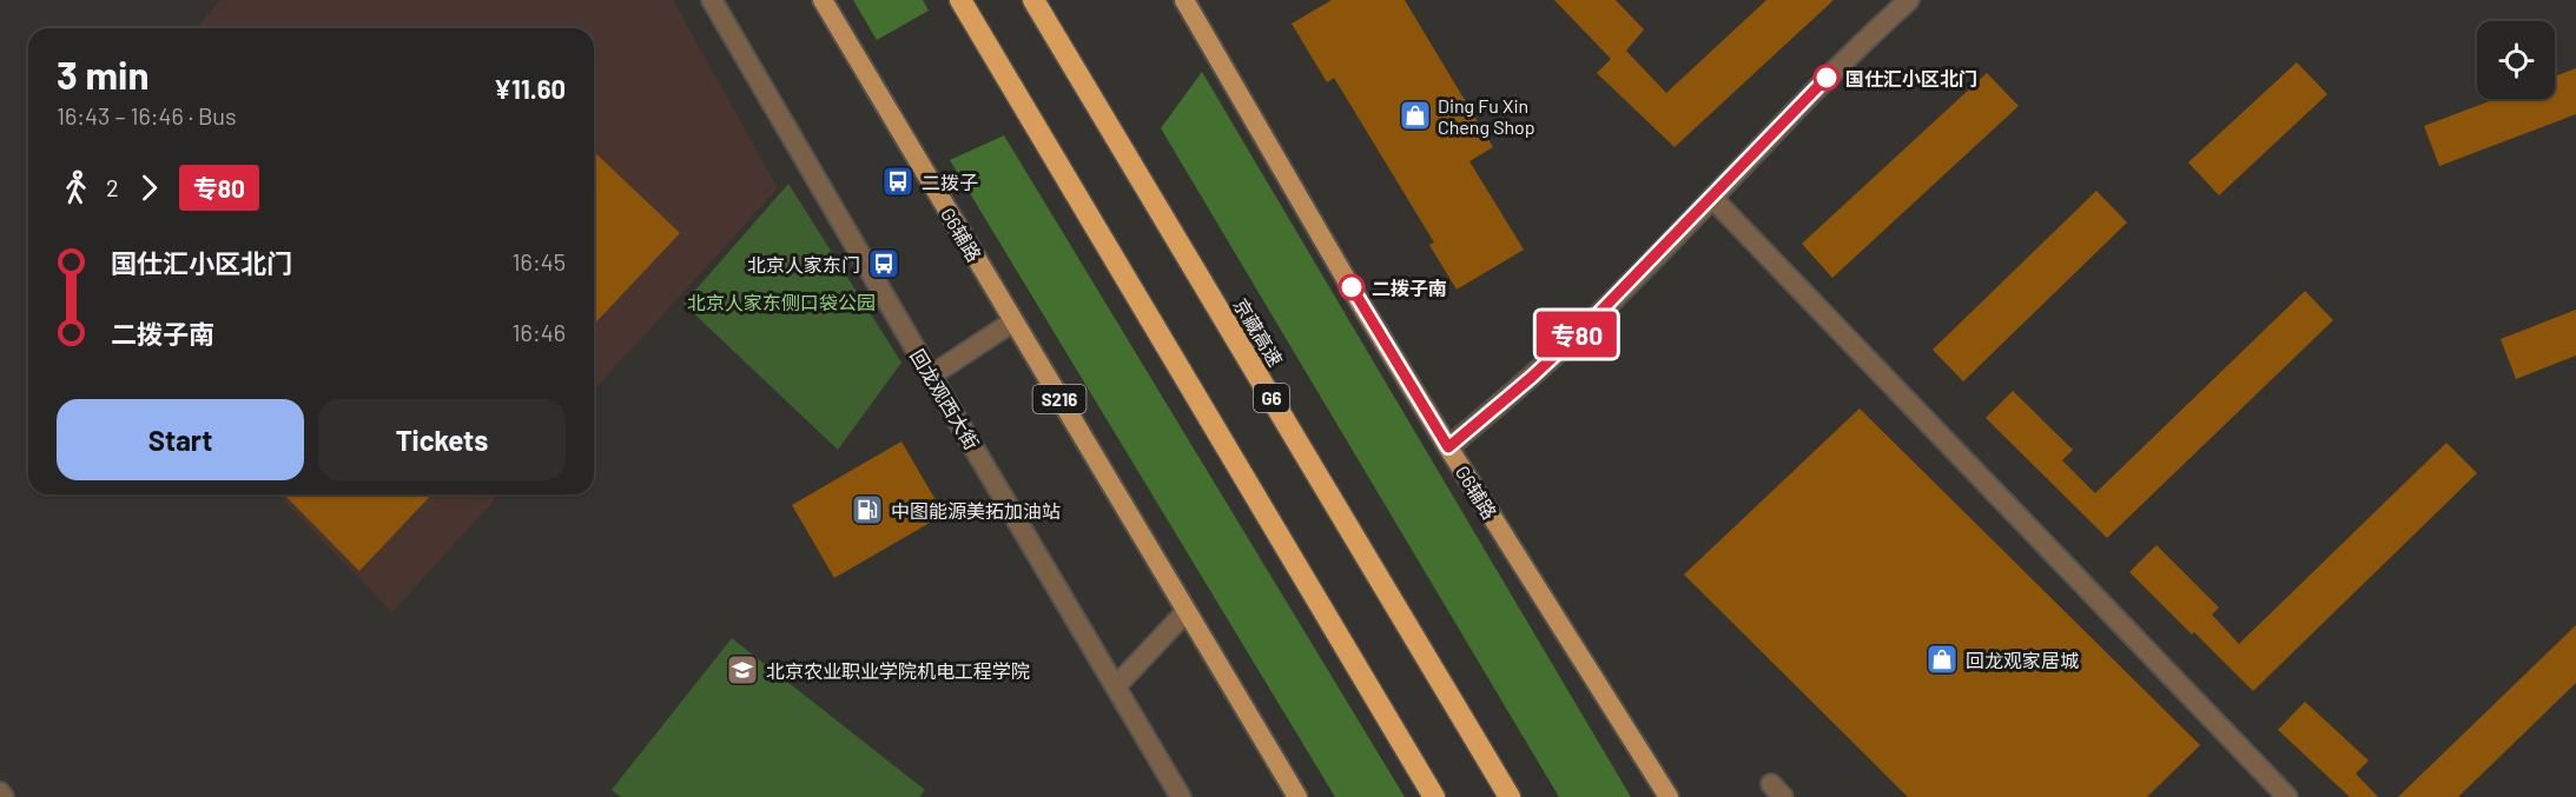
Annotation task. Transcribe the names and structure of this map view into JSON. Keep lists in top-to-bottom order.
{
  "streets": {
    "highway": ["京藏高速", "G6"],
    "main road": ["G6辅路", "S216"],
    "street": ["回龙观西大街"]
  },
  "parks": ["北京人家东侧口袋公园"],
  "places": {
    "other": ["国仕汇小区北门", "二拨子南"],
    "shop": ["Ding Fu Xin Cheng Shop", "回龙观家居城"],
    "bus stop": ["二拨子", "北京人家东门"],
    "fuel station": ["中图能源美拓加油站"],
    "school or university": ["北京农业职业学院机电工程学院"]
  },
  "lines": ["bus line 专80"],
  "page": {
    "on_map": "专80",
    "heading": ["3 min", "16:43 – 16:46 · Bus", "¥11.60"],
    "legs": ["2", "专80"],
    "list": [
      {
        "name": "国仕汇小区北门",
        "value": "16:45"
      },
      {
        "name": "二拨子南",
        "value": "16:46"
      }
    ],
    "buttons": ["Start", "Tickets"]
  }
}
